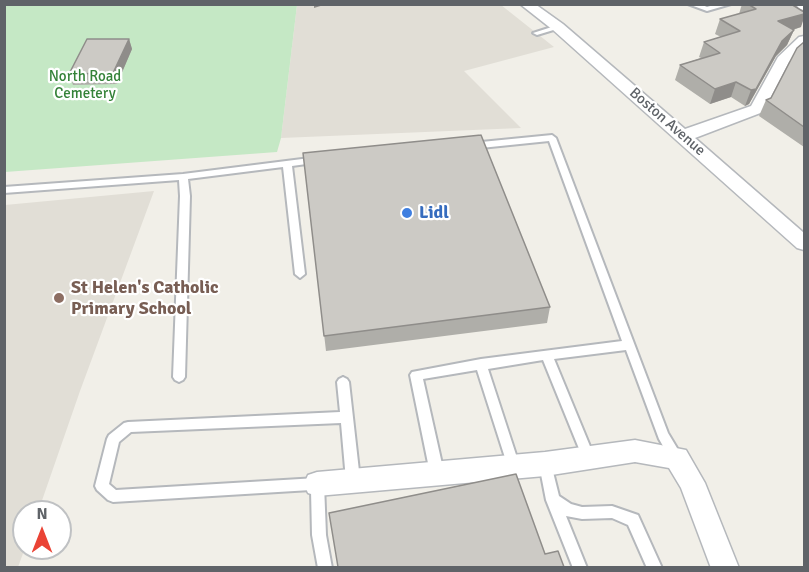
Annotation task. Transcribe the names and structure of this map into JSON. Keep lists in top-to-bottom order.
{
  "streets": {
    "street": ["Boston Avenue"]
  },
  "parks": ["North Road Cemetery"],
  "places": ["Lidl", "St Helen's Catholic Primary School"],
  "north": "top"
}
